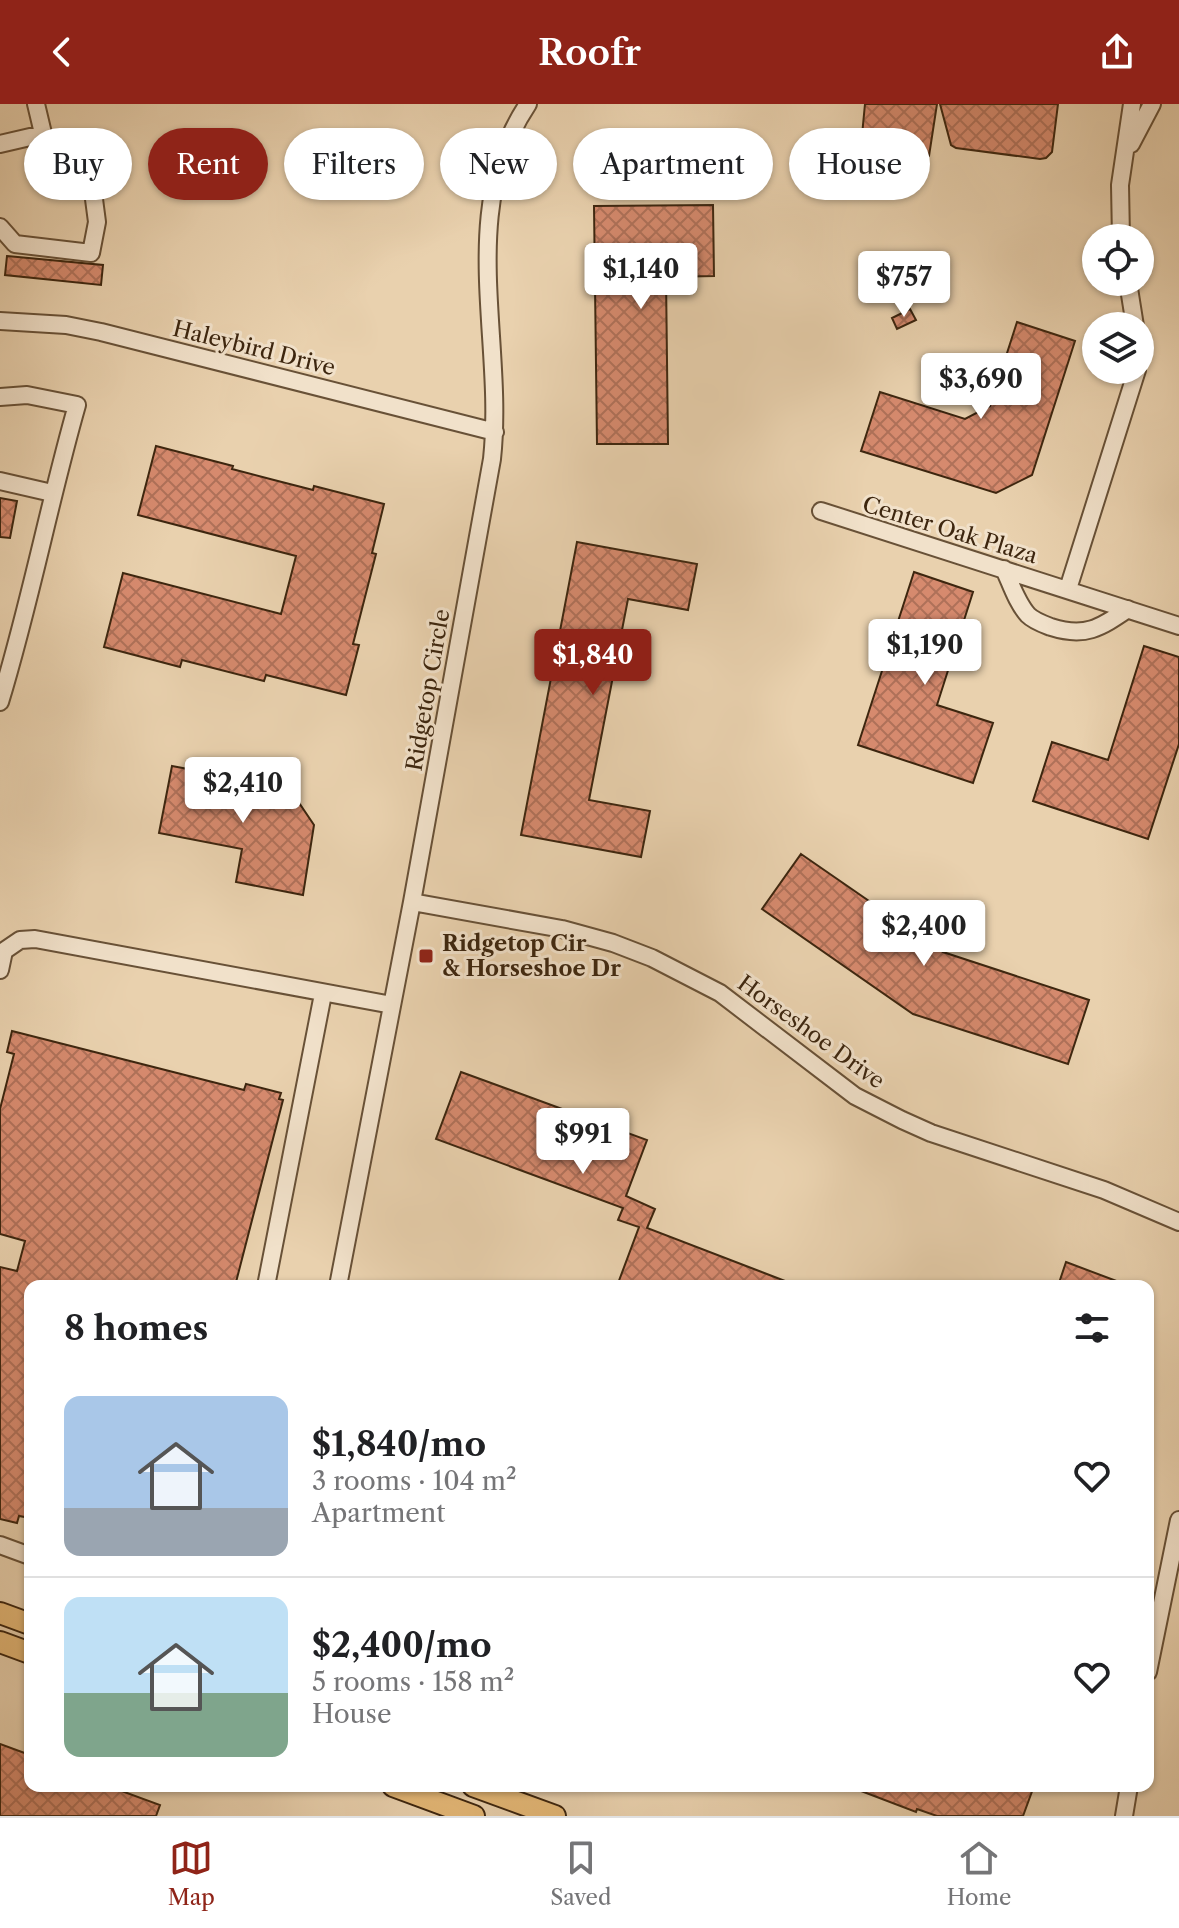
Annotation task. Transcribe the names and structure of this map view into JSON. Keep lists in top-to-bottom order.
{
  "streets": {
    "street": [
      "Haleybird Drive",
      "Center Oak Plaza",
      "Ridgetop Circle",
      "Horseshoe Drive"
    ]
  },
  "crossings": [
    ["Haleybird Drive", "Ridgetop Circle"],
    ["Ridgetop Circle", "Horseshoe Drive"]
  ],
  "places": {
    "transit": ["Ridgetop Cir & Horseshoe Dr"]
  },
  "page": {
    "header": "Roofr",
    "chip": [
      "Buy",
      "Rent",
      "Filters",
      "New",
      "Apartment",
      "House"
    ],
    "price": [
      "$1,140",
      "$757",
      "$3,690",
      "$1,190",
      "$1,840",
      "$2,410",
      "$2,400",
      "$991"
    ],
    "heading": "8 homes",
    "list": [
      {
        "name": "$1,840/mo",
        "note": "3 rooms · 104 m² · Apartment"
      },
      {
        "name": "$2,400/mo",
        "note": "5 rooms · 158 m² · House"
      }
    ],
    "tabs": ["Map", "Saved", "Home"]
  }
}
